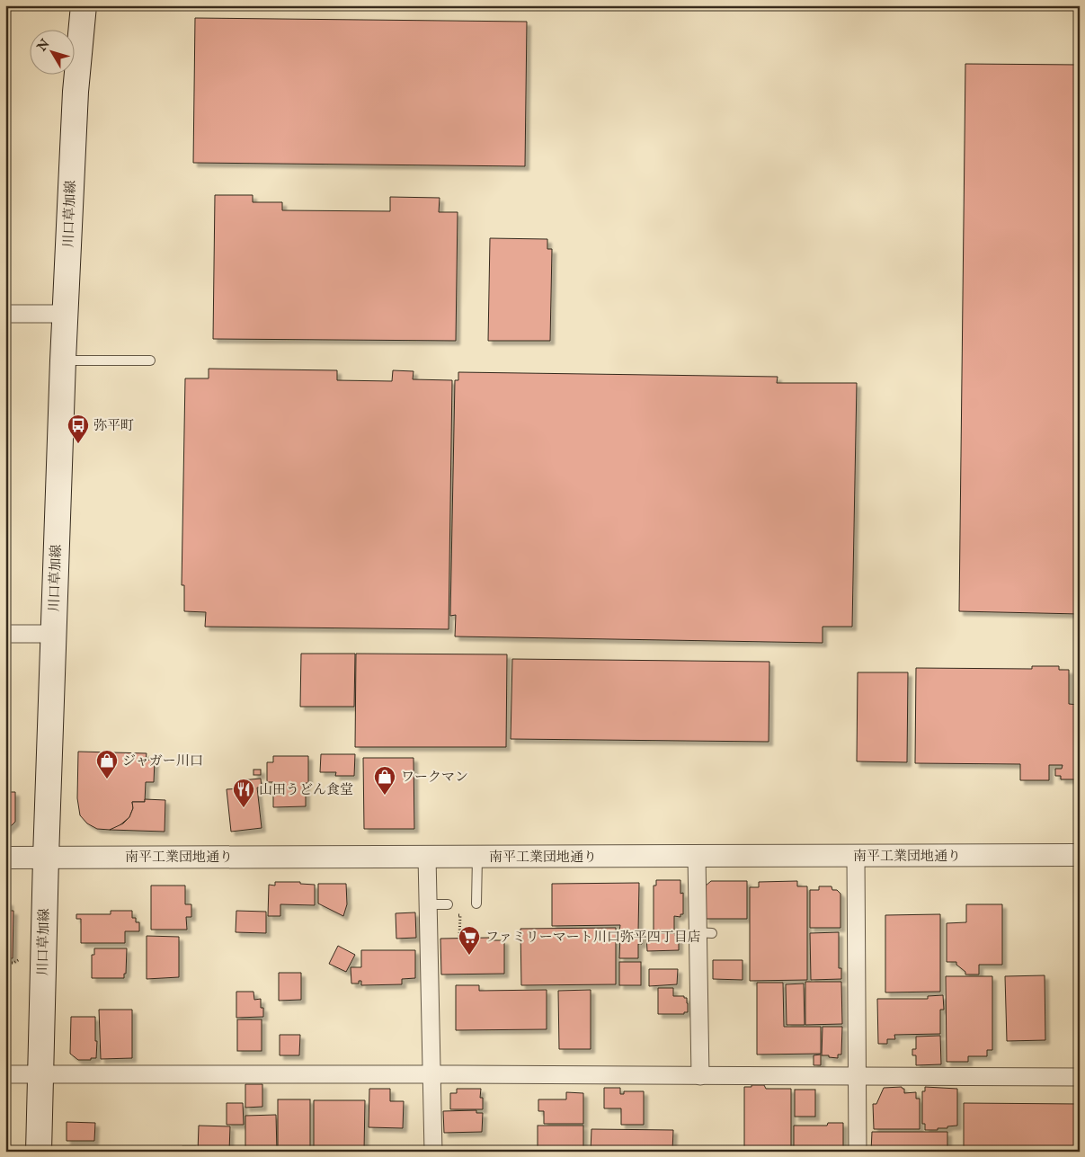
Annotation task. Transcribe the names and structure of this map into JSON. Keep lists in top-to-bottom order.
{
  "streets": {
    "main road": ["川口草加線"],
    "street": ["南平工業団地通り"]
  },
  "crossings": [
    ["川口草加線", "南平工業団地通り"]
  ],
  "places": {
    "bus stop": ["弥平町"],
    "shop": ["ジャガー川口", "ワークマン"],
    "restaurant": ["山田うどん食堂"],
    "supermarket": ["ファミリーマート川口弥平四丁目店"]
  },
  "north": "top left"
}
